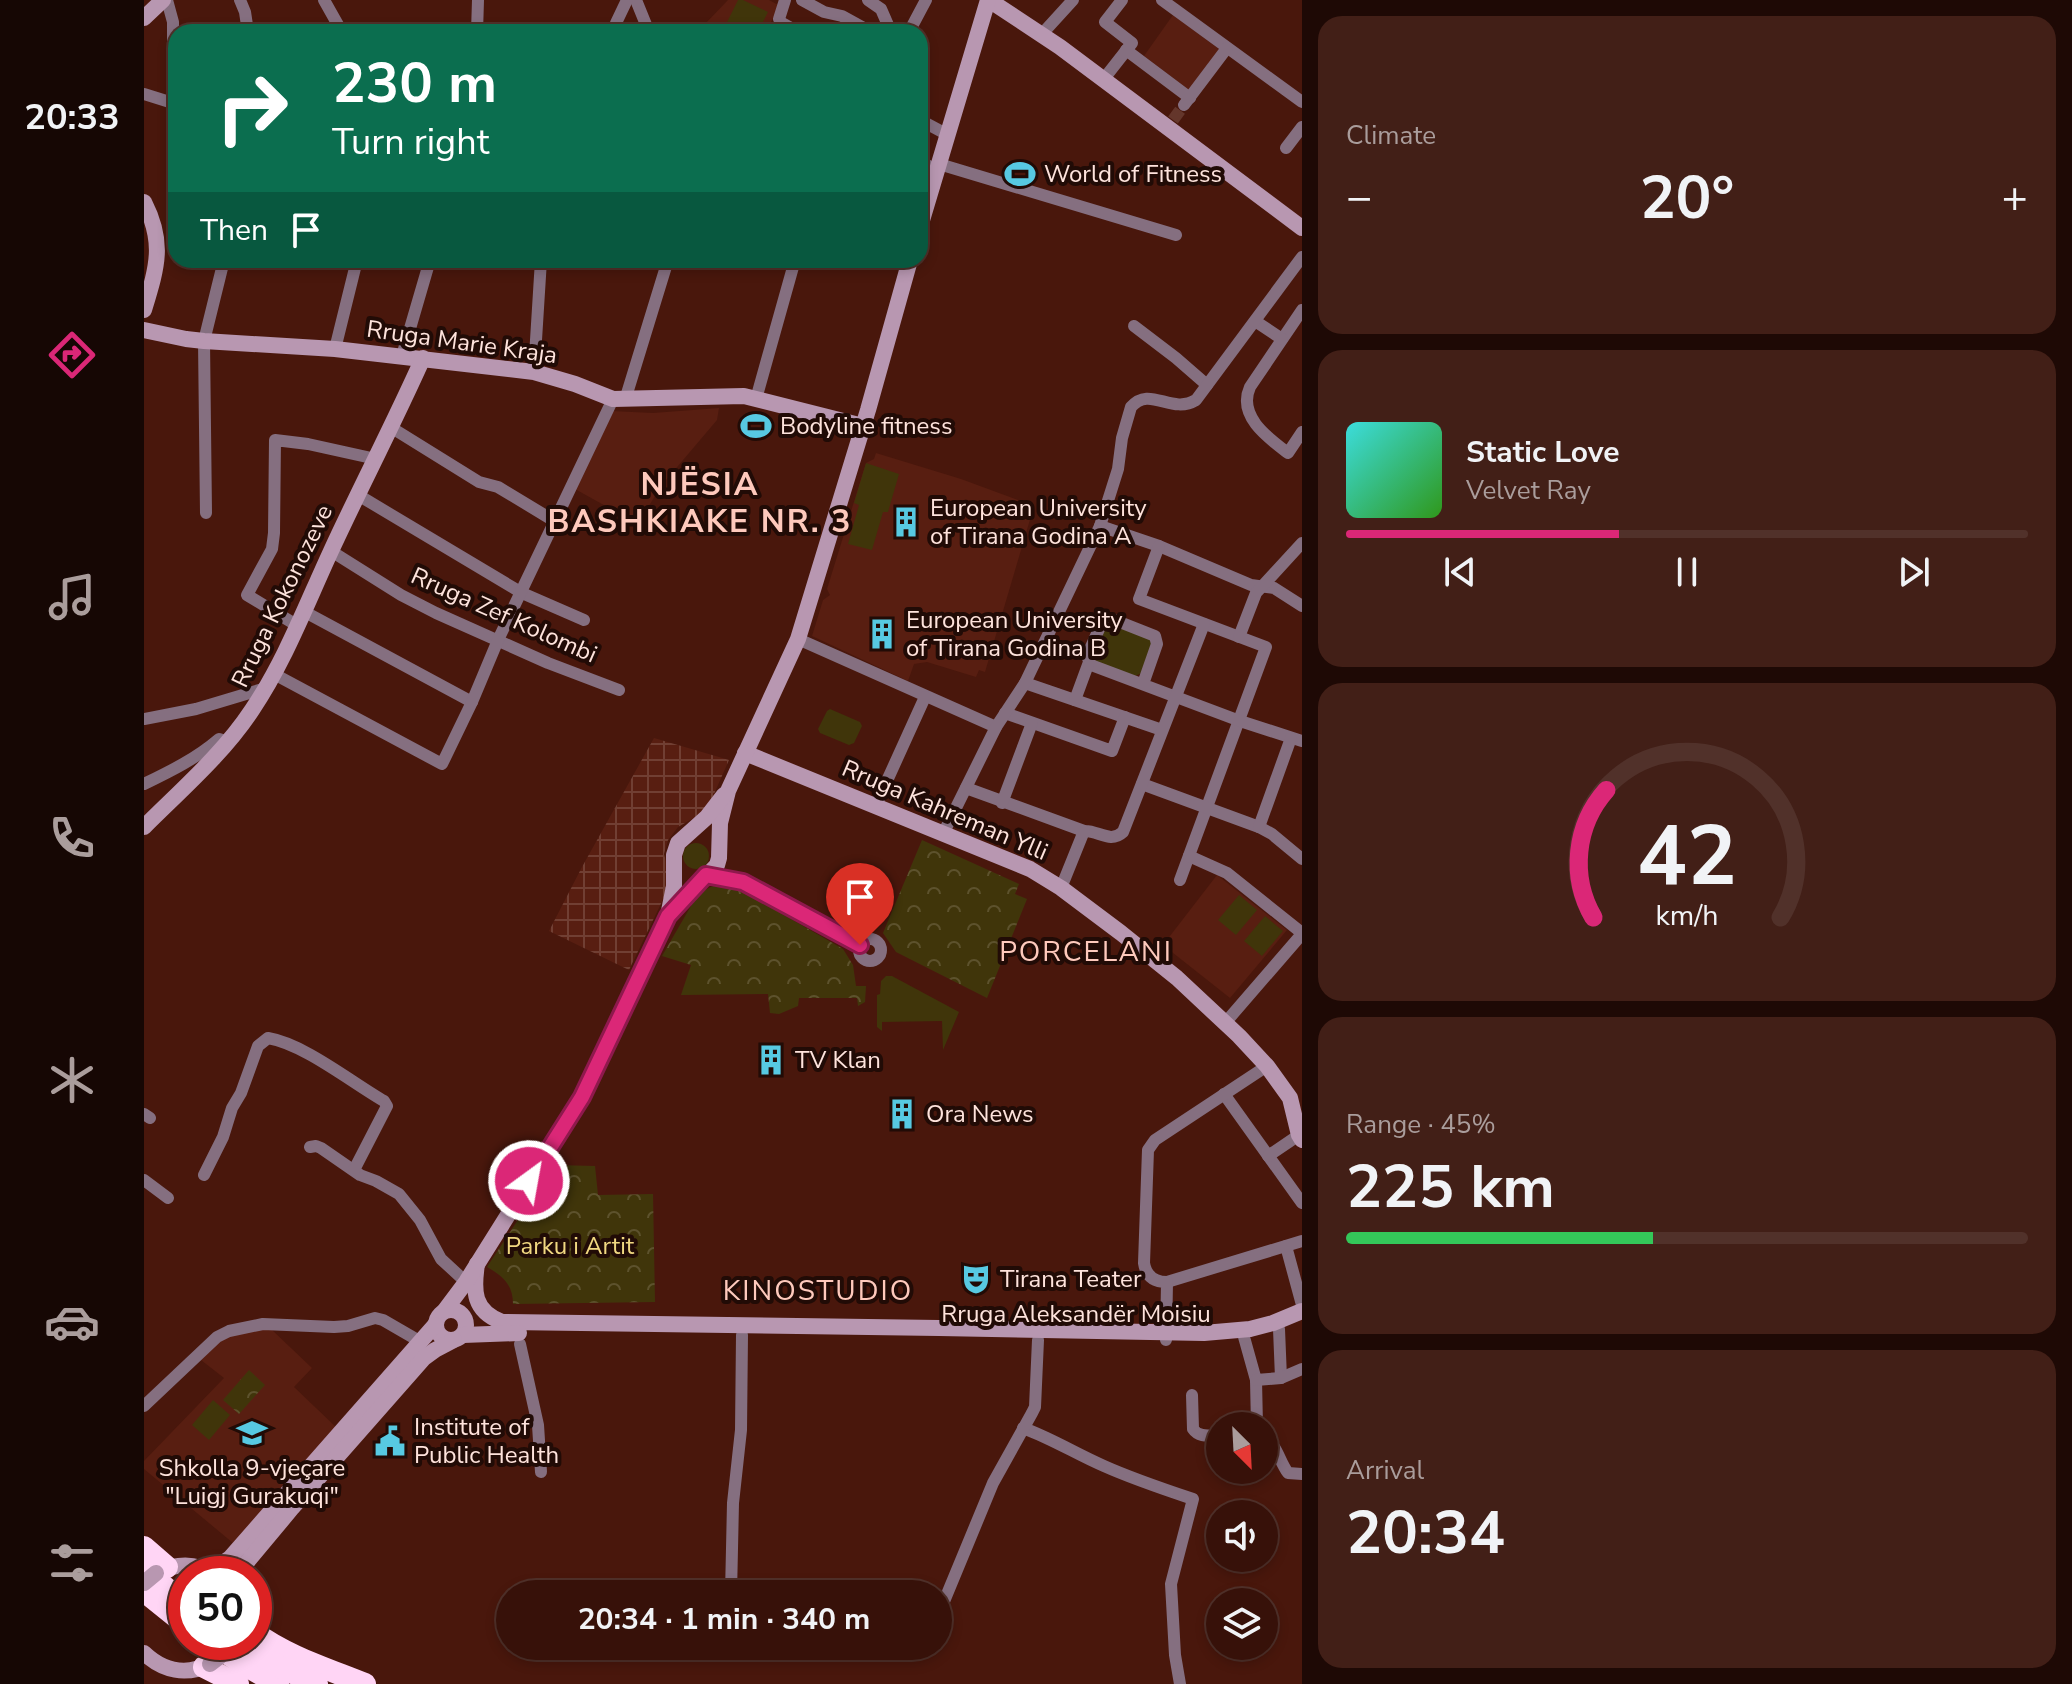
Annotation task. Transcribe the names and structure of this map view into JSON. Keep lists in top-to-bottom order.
{
  "streets": {
    "main road": [
      "Rruga Marie Kraja",
      "Rruga Kokonozeve",
      "Rruga Kahreman Ylli",
      "Rruga Aleksandër Moisiu"
    ],
    "street": ["Rruga Zef Kolombi"]
  },
  "crossings": [
    ["Rruga Marie Kraja", "Rruga Kokonozeve"],
    ["Rruga Kokonozeve", "Rruga Zef Kolombi"]
  ],
  "districts": ["NJËSIA BASHKIAKE NR. 3", "PORCELANI", "KINOSTUDIO"],
  "parks": ["Parku i Artit"],
  "places": {
    "sports": ["World of Fitness", "Bodyline fitness"],
    "building": [
      "European University of Tirana Godina A",
      "European University of Tirana Godina B",
      "TV Klan",
      "Ora News"
    ],
    "theatre": ["Tirana Teater"],
    "school or university": ["Shkolla 9-vjeçare \"Luigj Gurakuqi\""],
    "public building": ["Institute of Public Health"]
  },
  "north": "bottom right",
  "page": {
    "tabs": "20:33",
    "tile": [
      "Climate",
      ["Range · 45%", "225 km"],
      ["Arrival", "20:34"]
    ],
    "turn": ["230 m", "Turn right"],
    "heat": ["−", "20°", "+"],
    "then": "Then",
    "song": ["Static Love", "Velvet Ray"],
    "limit": "50",
    "trip": "20:34 · 1 min · 340 m",
    "gauge": ["42", "km/h"]
  }
}
